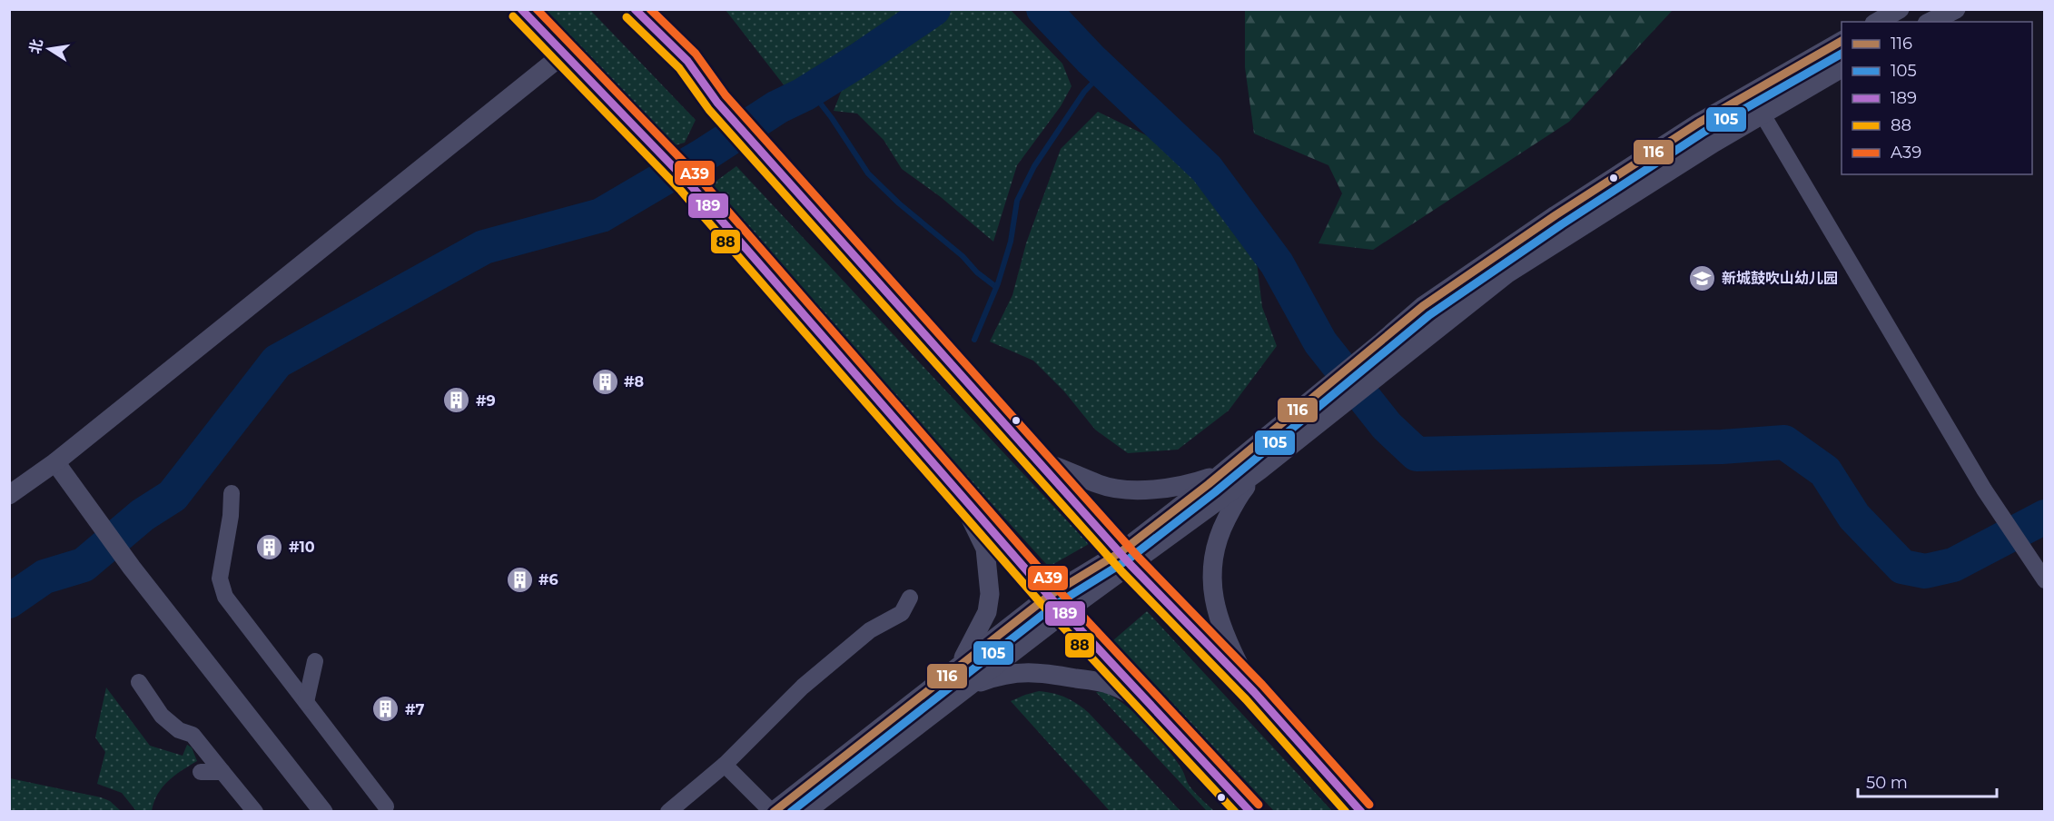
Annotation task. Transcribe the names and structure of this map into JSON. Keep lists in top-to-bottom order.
{
  "places": {
    "school or university": ["新城鼓吹山幼儿园"],
    "building": [
      "#8",
      "#9",
      "#10",
      "#6",
      "#7"
    ]
  },
  "lines": [
    "transit line 189",
    "transit line A39",
    "transit line 88",
    "transit line 116",
    "transit line 105"
  ],
  "legend": [
    "116",
    "105",
    "189",
    "88",
    "A39"
  ],
  "scale_bar": "50 m",
  "north": "left"
}
